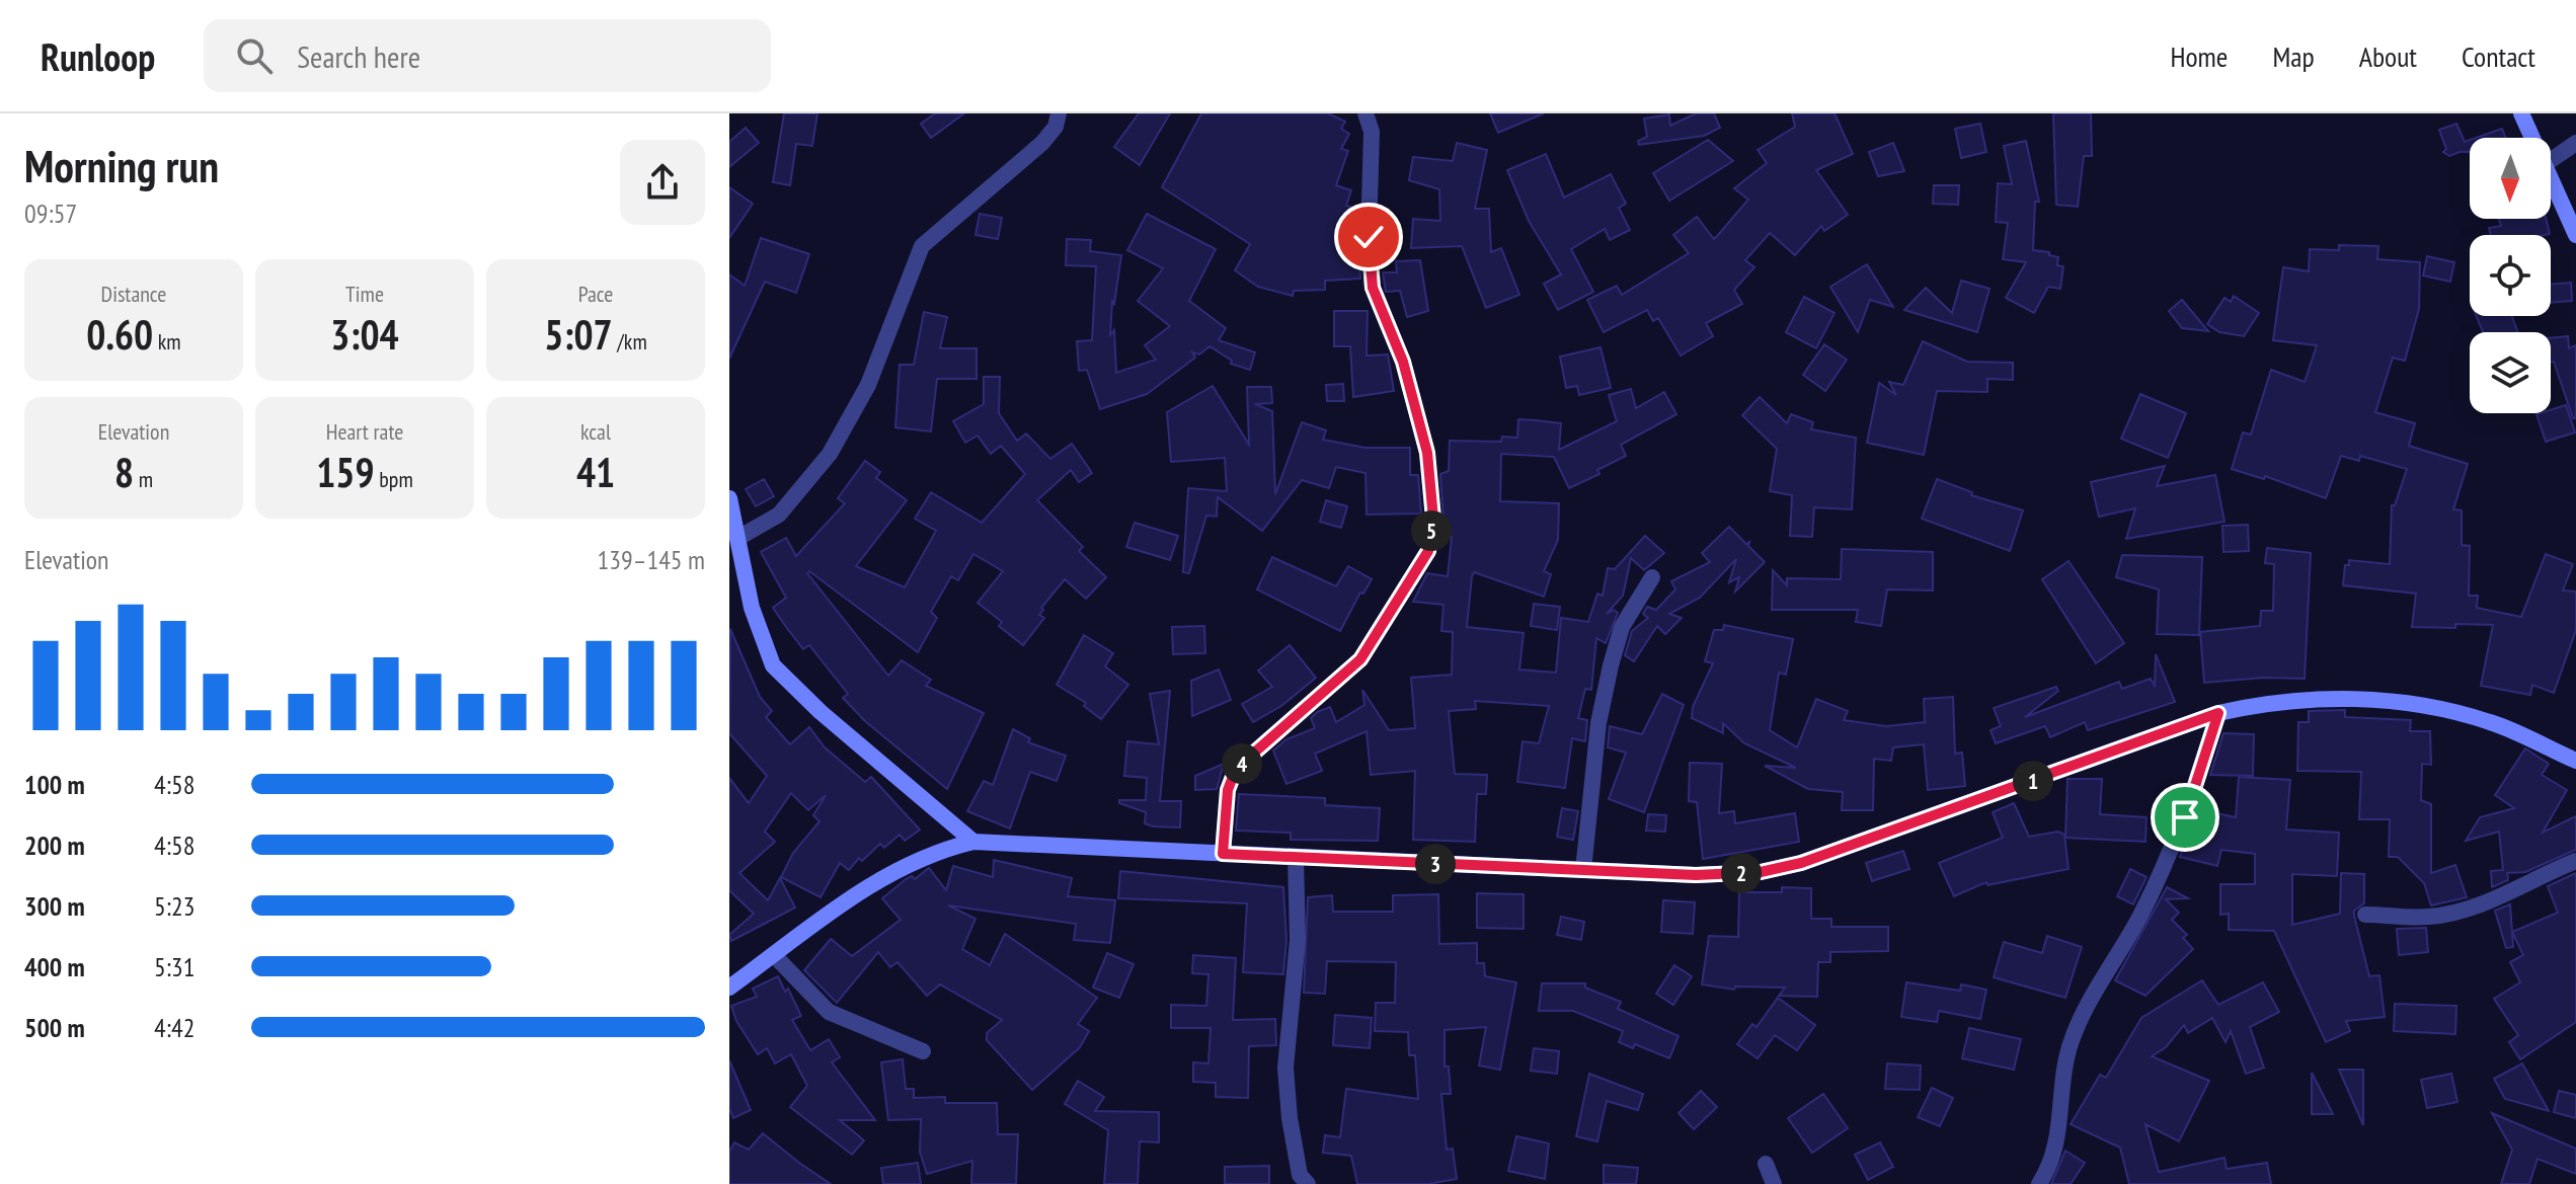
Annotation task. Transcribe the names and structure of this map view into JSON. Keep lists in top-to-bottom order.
{
  "north": "bottom",
  "page": {
    "header": "Runloop",
    "search": "Search here",
    "nav": [
      "Home",
      "Map",
      "About",
      "Contact"
    ],
    "heading": ["Morning run", "09:57"],
    "stats": [
      ["Distance", "0.60 km"],
      ["Time", "3:04"],
      ["Pace", "5:07 /km"],
      ["Elevation", "8 m"],
      ["Heart rate", "159 bpm"],
      ["kcal", "41"]
    ],
    "pins": [
      "5",
      "4",
      "1",
      "3",
      "2"
    ],
    "chart": ["Elevation", "139–145 m"],
    "list": [
      {
        "name": "100 m",
        "note": "4:58"
      },
      {
        "name": "200 m",
        "note": "4:58"
      },
      {
        "name": "300 m",
        "note": "5:23"
      },
      {
        "name": "400 m",
        "note": "5:31"
      },
      {
        "name": "500 m",
        "note": "4:42"
      }
    ]
  }
}
